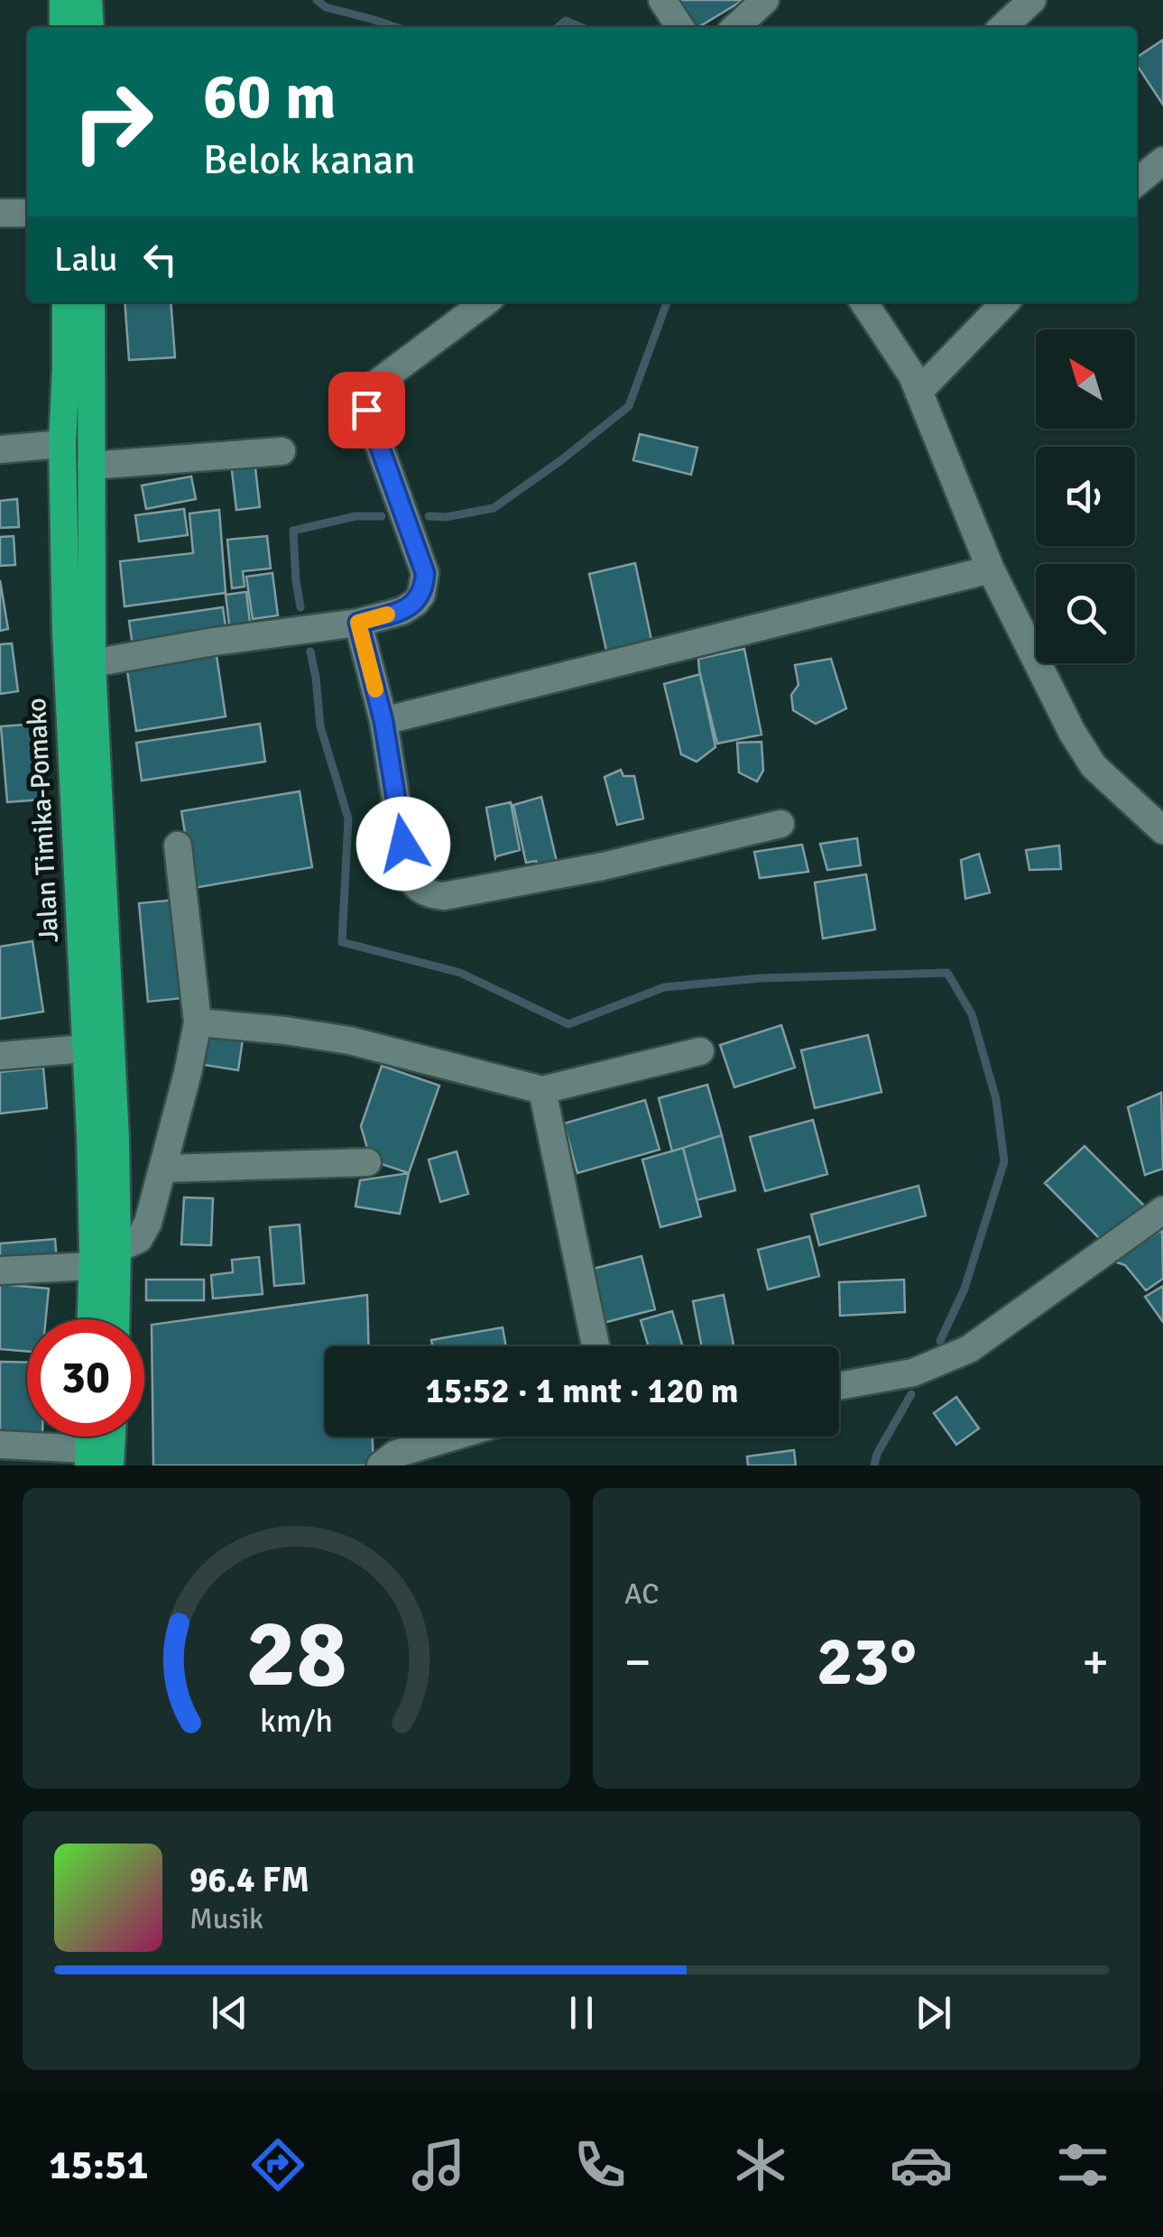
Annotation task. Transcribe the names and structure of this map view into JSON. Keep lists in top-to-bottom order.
{
  "streets": {
    "highway": ["Jalan Timika-Pomako"]
  },
  "north": "top left",
  "page": {
    "turn": ["60 m", "Belok kanan"],
    "then": "Lalu",
    "limit": "30",
    "trip": "15:52 · 1 mnt · 120 m",
    "tile": "AC",
    "heat": ["−", "23°", "+"],
    "song": ["96.4 FM", "Musik"],
    "tabs": "15:51",
    "gauge": ["28", "km/h"]
  }
}
